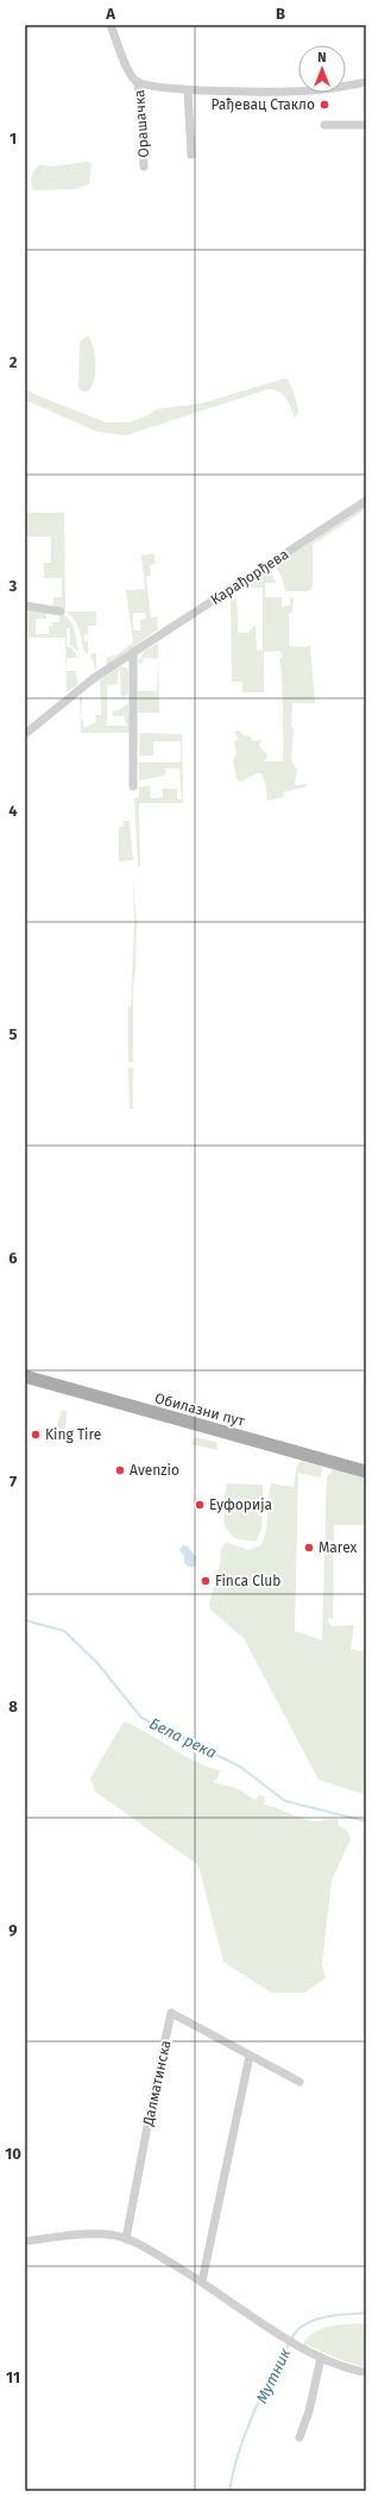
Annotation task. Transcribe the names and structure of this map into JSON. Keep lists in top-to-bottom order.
{
  "streets": {
    "main road": ["Обилазни пут"],
    "street": ["Орашачка", "Карађорђева", "Далматинска"]
  },
  "water": ["Бела река", "Мутник"],
  "places": [
    "Рађевац Стакло",
    "King Tire",
    "Avenzio",
    "Еуфорија",
    "Marex",
    "Finca Club"
  ],
  "north": "top",
  "grid": {
    "columns": ["A", "B"],
    "rows": [
      "1",
      "2",
      "3",
      "4",
      "5",
      "6",
      "7",
      "8",
      "9",
      "10",
      "11"
    ]
  }
}
